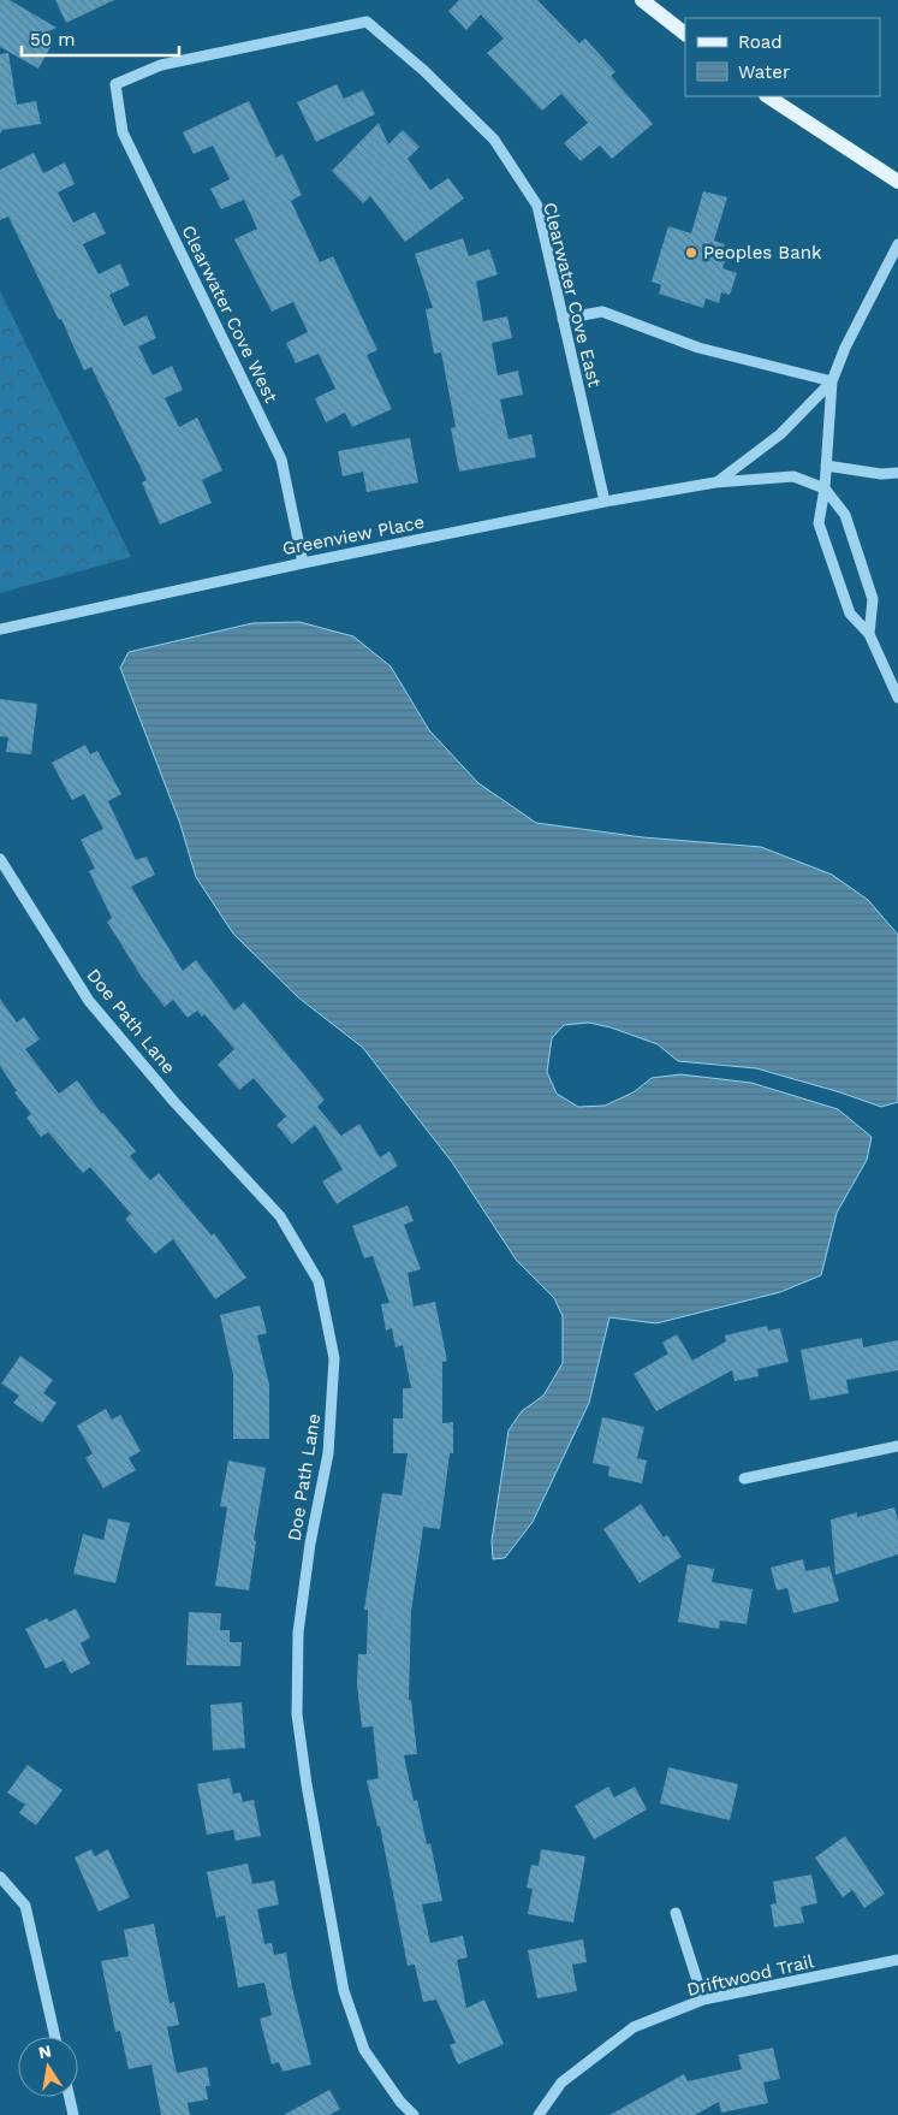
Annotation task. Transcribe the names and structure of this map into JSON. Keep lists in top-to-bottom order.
{
  "streets": {
    "street": [
      "Clearwater Cove East",
      "Clearwater Cove West",
      "Greenview Place",
      "Doe Path Lane",
      "Driftwood Trail"
    ]
  },
  "crossings": [
    ["Clearwater Cove East", "Clearwater Cove West"],
    ["Clearwater Cove East", "Greenview Place"],
    ["Clearwater Cove West", "Greenview Place"]
  ],
  "places": ["Peoples Bank"],
  "legend": ["Road", "Water"],
  "scale_bar": "50 m",
  "north": "top"
}
